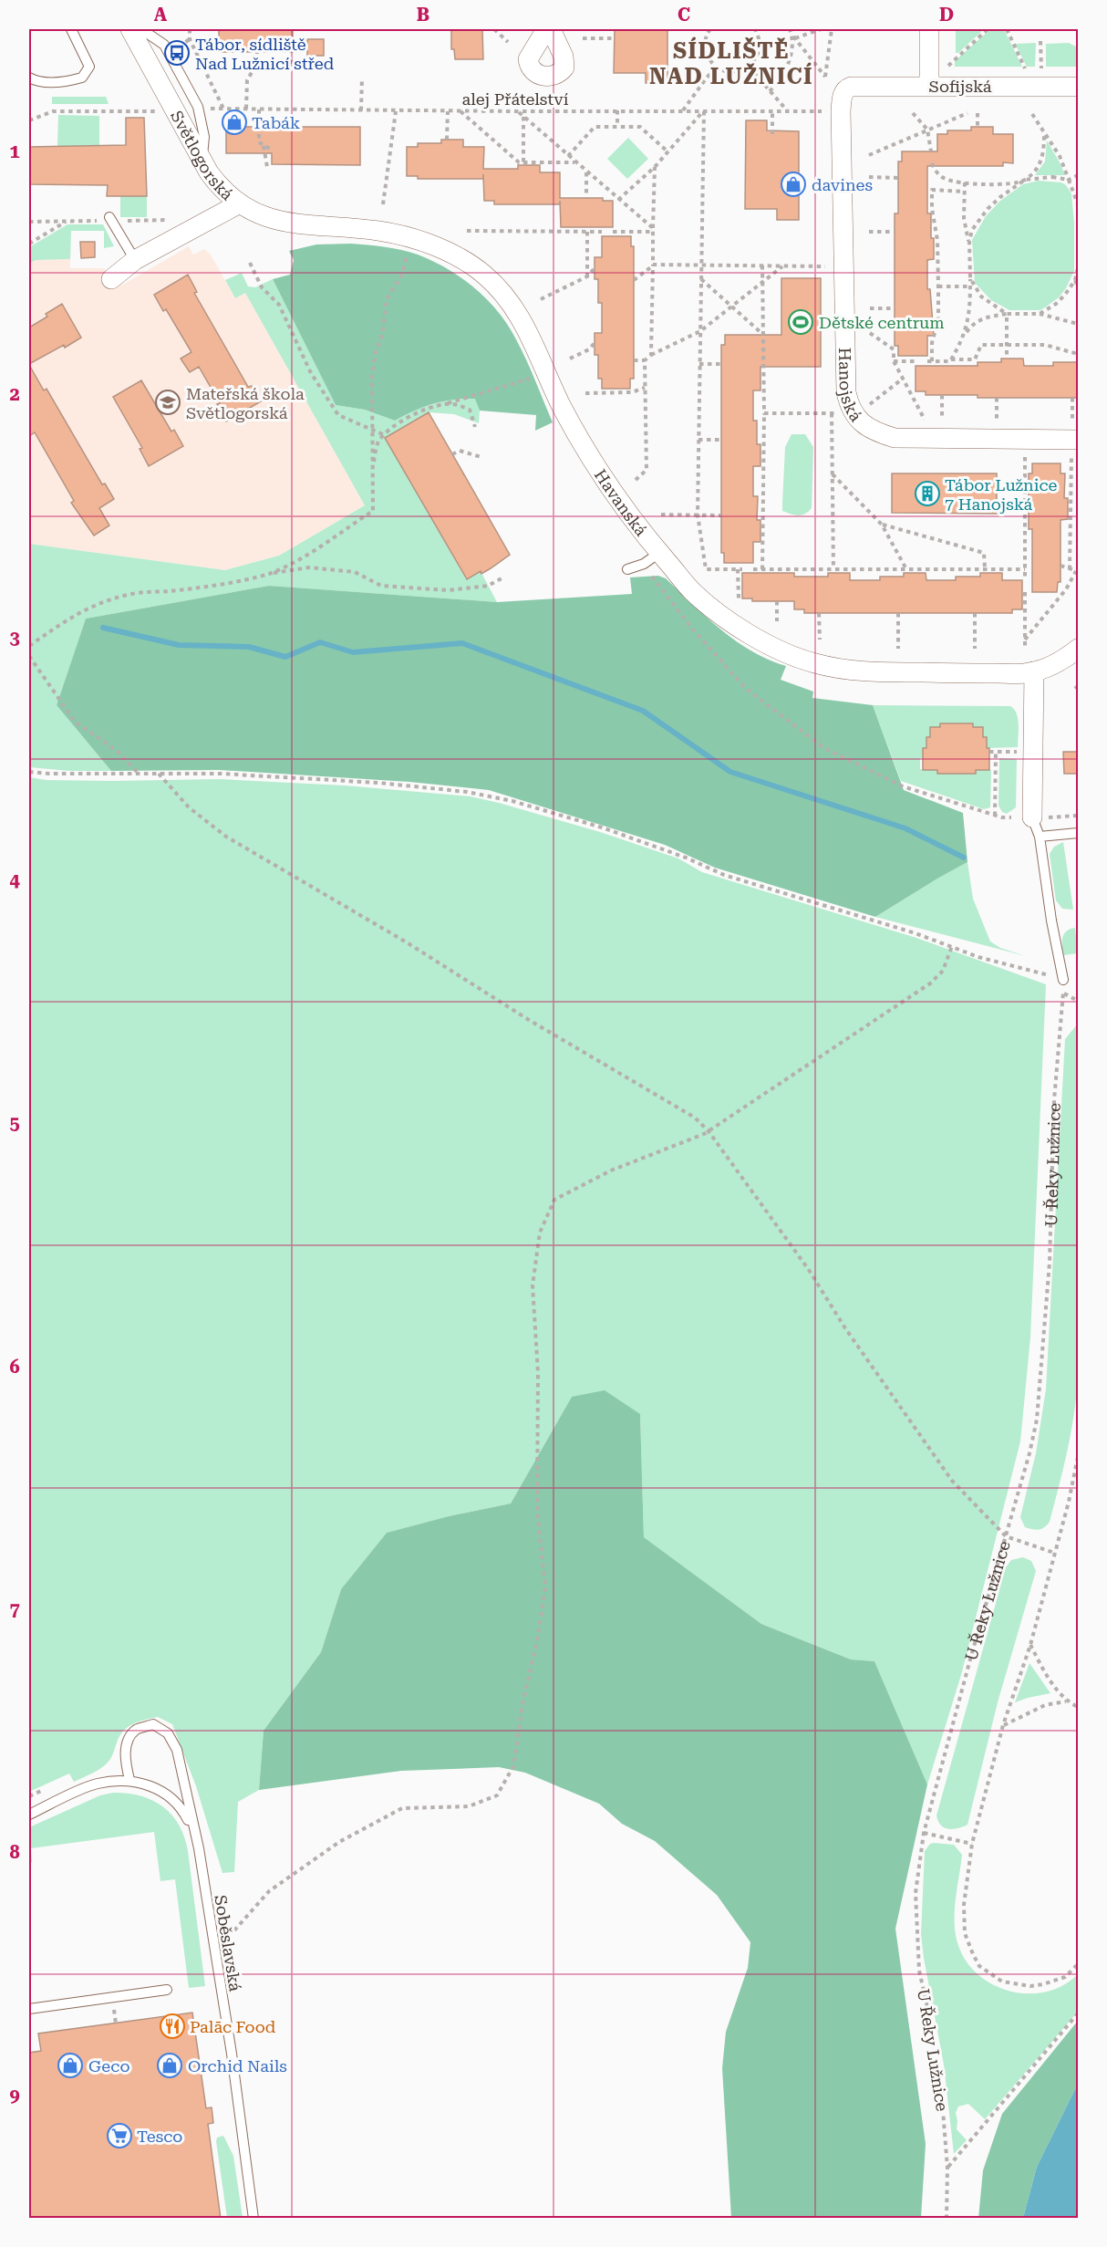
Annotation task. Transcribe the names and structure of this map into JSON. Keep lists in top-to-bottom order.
{
  "streets": {
    "street": [
      "Sofijská",
      "Světlogorská",
      "Hanojská",
      "Havanská"
    ],
    "lane": ["Soběslavská"],
    "path": ["alej Přátelství", "U Řeky Lužnice"]
  },
  "crossings": [
    ["Sofijská", "Hanojská"],
    ["Světlogorská", "Havanská"]
  ],
  "districts": ["SÍDLIŠTĚ NAD LUŽNICÍ"],
  "places": {
    "bus stop": ["Tábor, sídliště Nad Lužnicí střed"],
    "shop": [
      "Tabák",
      "davines",
      "Geco",
      "Orchid Nails"
    ],
    "sports": ["Dětské centrum"],
    "school or university": ["Mateřská škola Světlogorská"],
    "building": ["Tábor Lužnice 7 Hanojská"],
    "restaurant": ["Palāc Food"],
    "supermarket": ["Tesco"]
  },
  "grid": {
    "columns": [
      "A",
      "B",
      "C",
      "D"
    ],
    "rows": [
      "1",
      "2",
      "3",
      "4",
      "5",
      "6",
      "7",
      "8",
      "9"
    ]
  }
}
